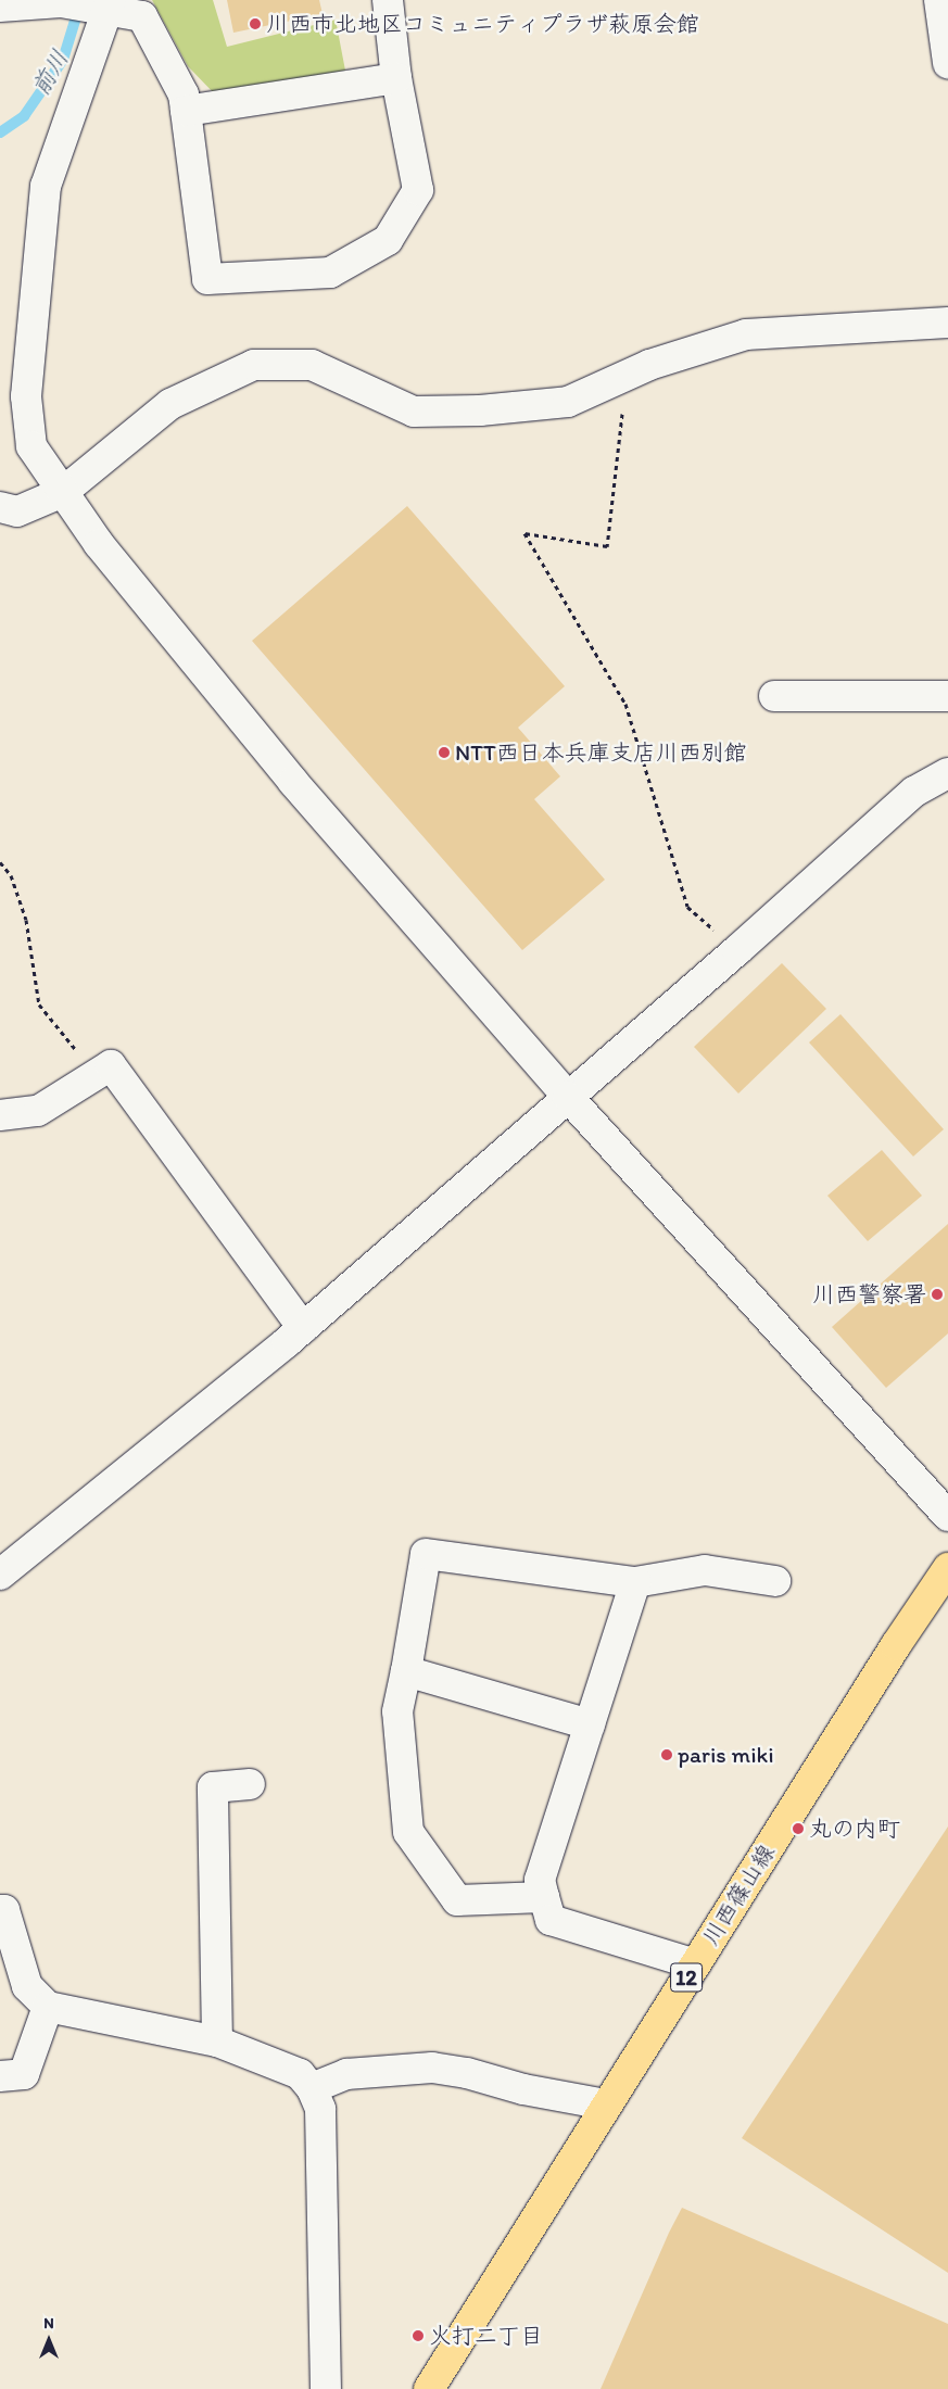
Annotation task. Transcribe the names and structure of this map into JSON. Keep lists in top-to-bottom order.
{
  "streets": {
    "main road": ["川西篠山線", "12"]
  },
  "water": ["前川"],
  "places": [
    "川西市北地区コミュニティプラザ萩原会館",
    "NTT西日本兵庫支店川西別館",
    "川西警察署",
    "paris miki",
    "丸の内町",
    "火打二丁目"
  ],
  "north": "top"
}
